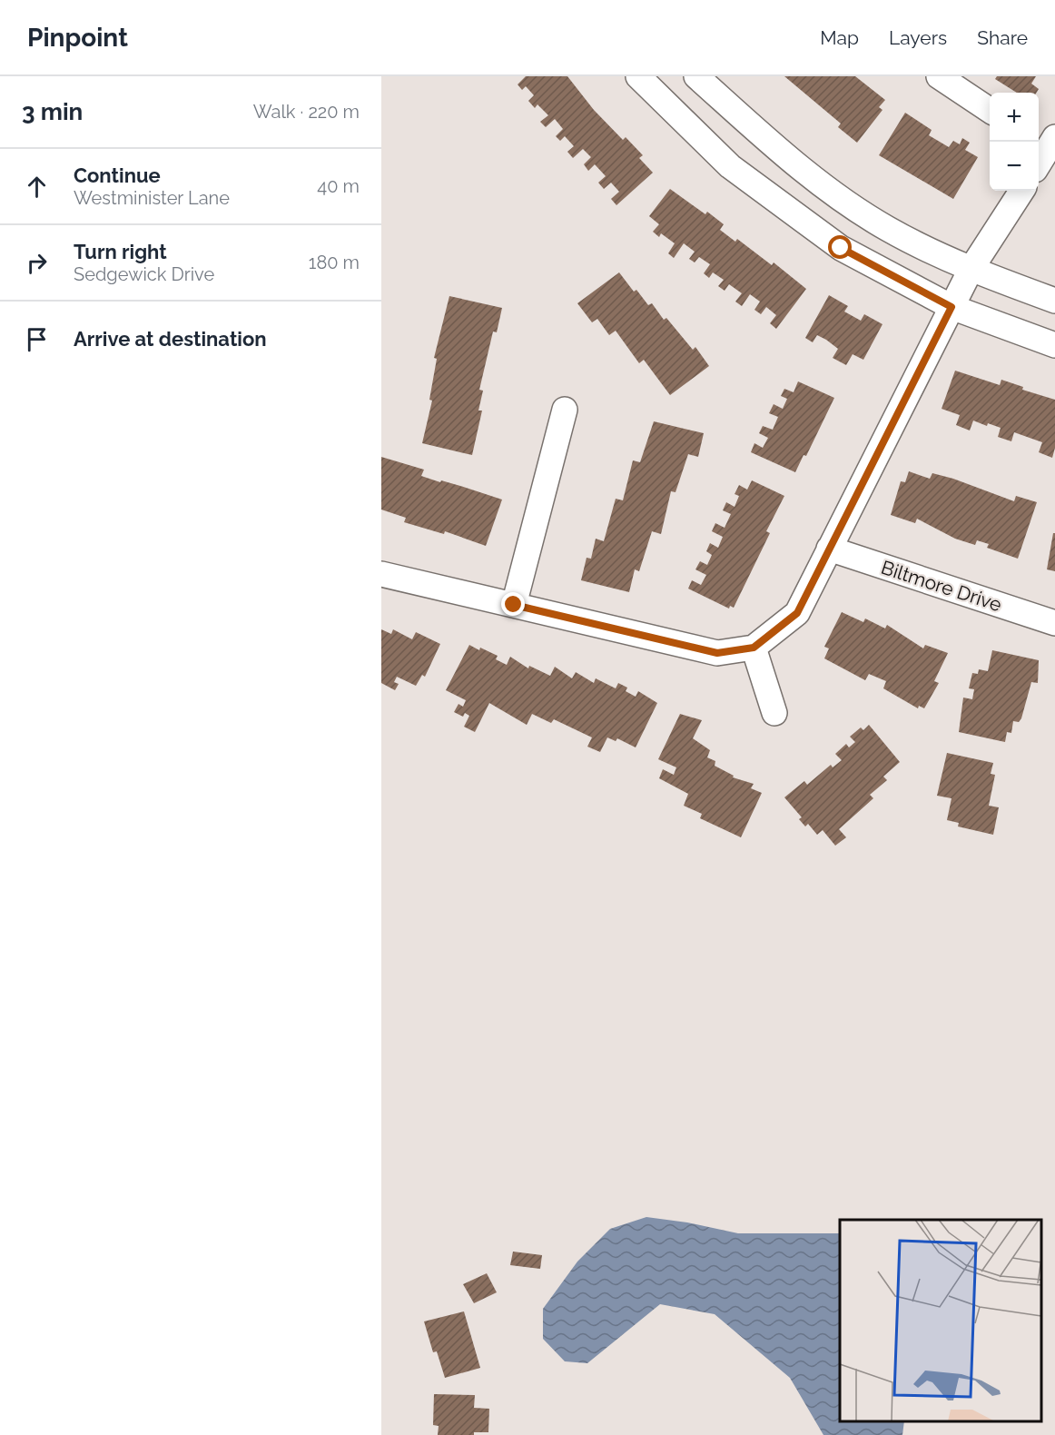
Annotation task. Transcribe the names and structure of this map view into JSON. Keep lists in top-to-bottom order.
{
  "streets": {
    "street": ["Biltmore Drive"]
  },
  "page": {
    "header": "Pinpoint",
    "nav": ["Map", "Layers", "Share"],
    "heading": ["3 min", "Walk · 220 m"],
    "map_buttons": ["+", "−"],
    "list": [
      ["Continue", "Westminister Lane", "40 m"],
      ["Turn right", "Sedgewick Drive", "180 m"],
      "Arrive at destination"
    ]
  }
}
